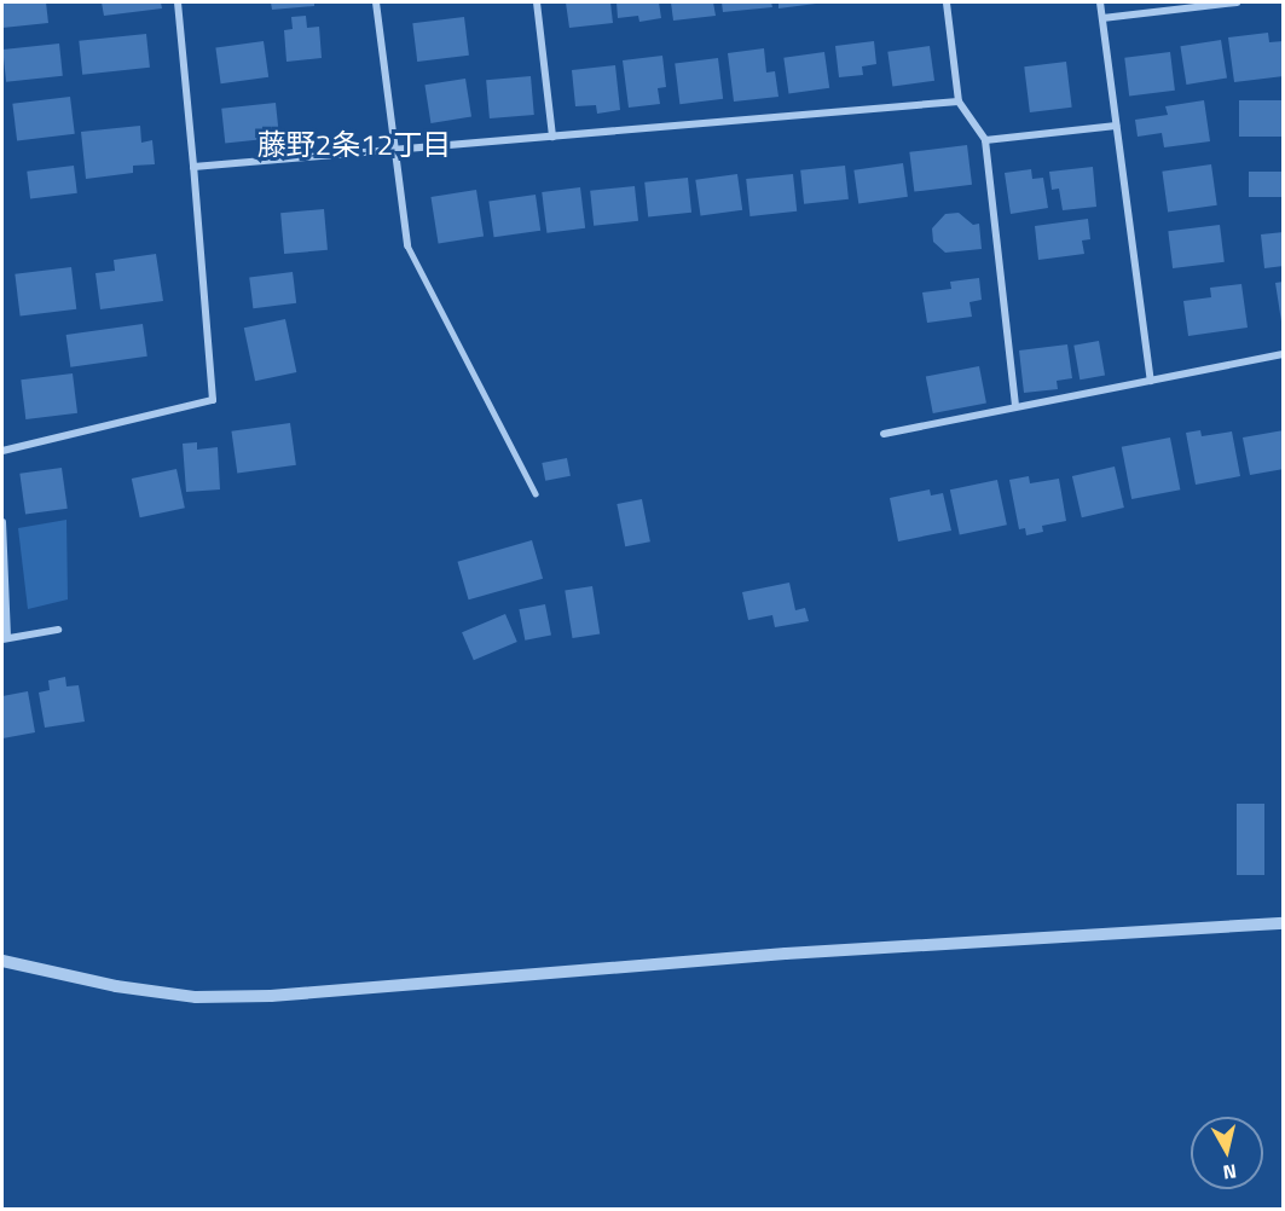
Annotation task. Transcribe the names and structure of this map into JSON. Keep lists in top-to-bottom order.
{
  "districts": ["藤野2条12丁目"],
  "north": "bottom"
}
